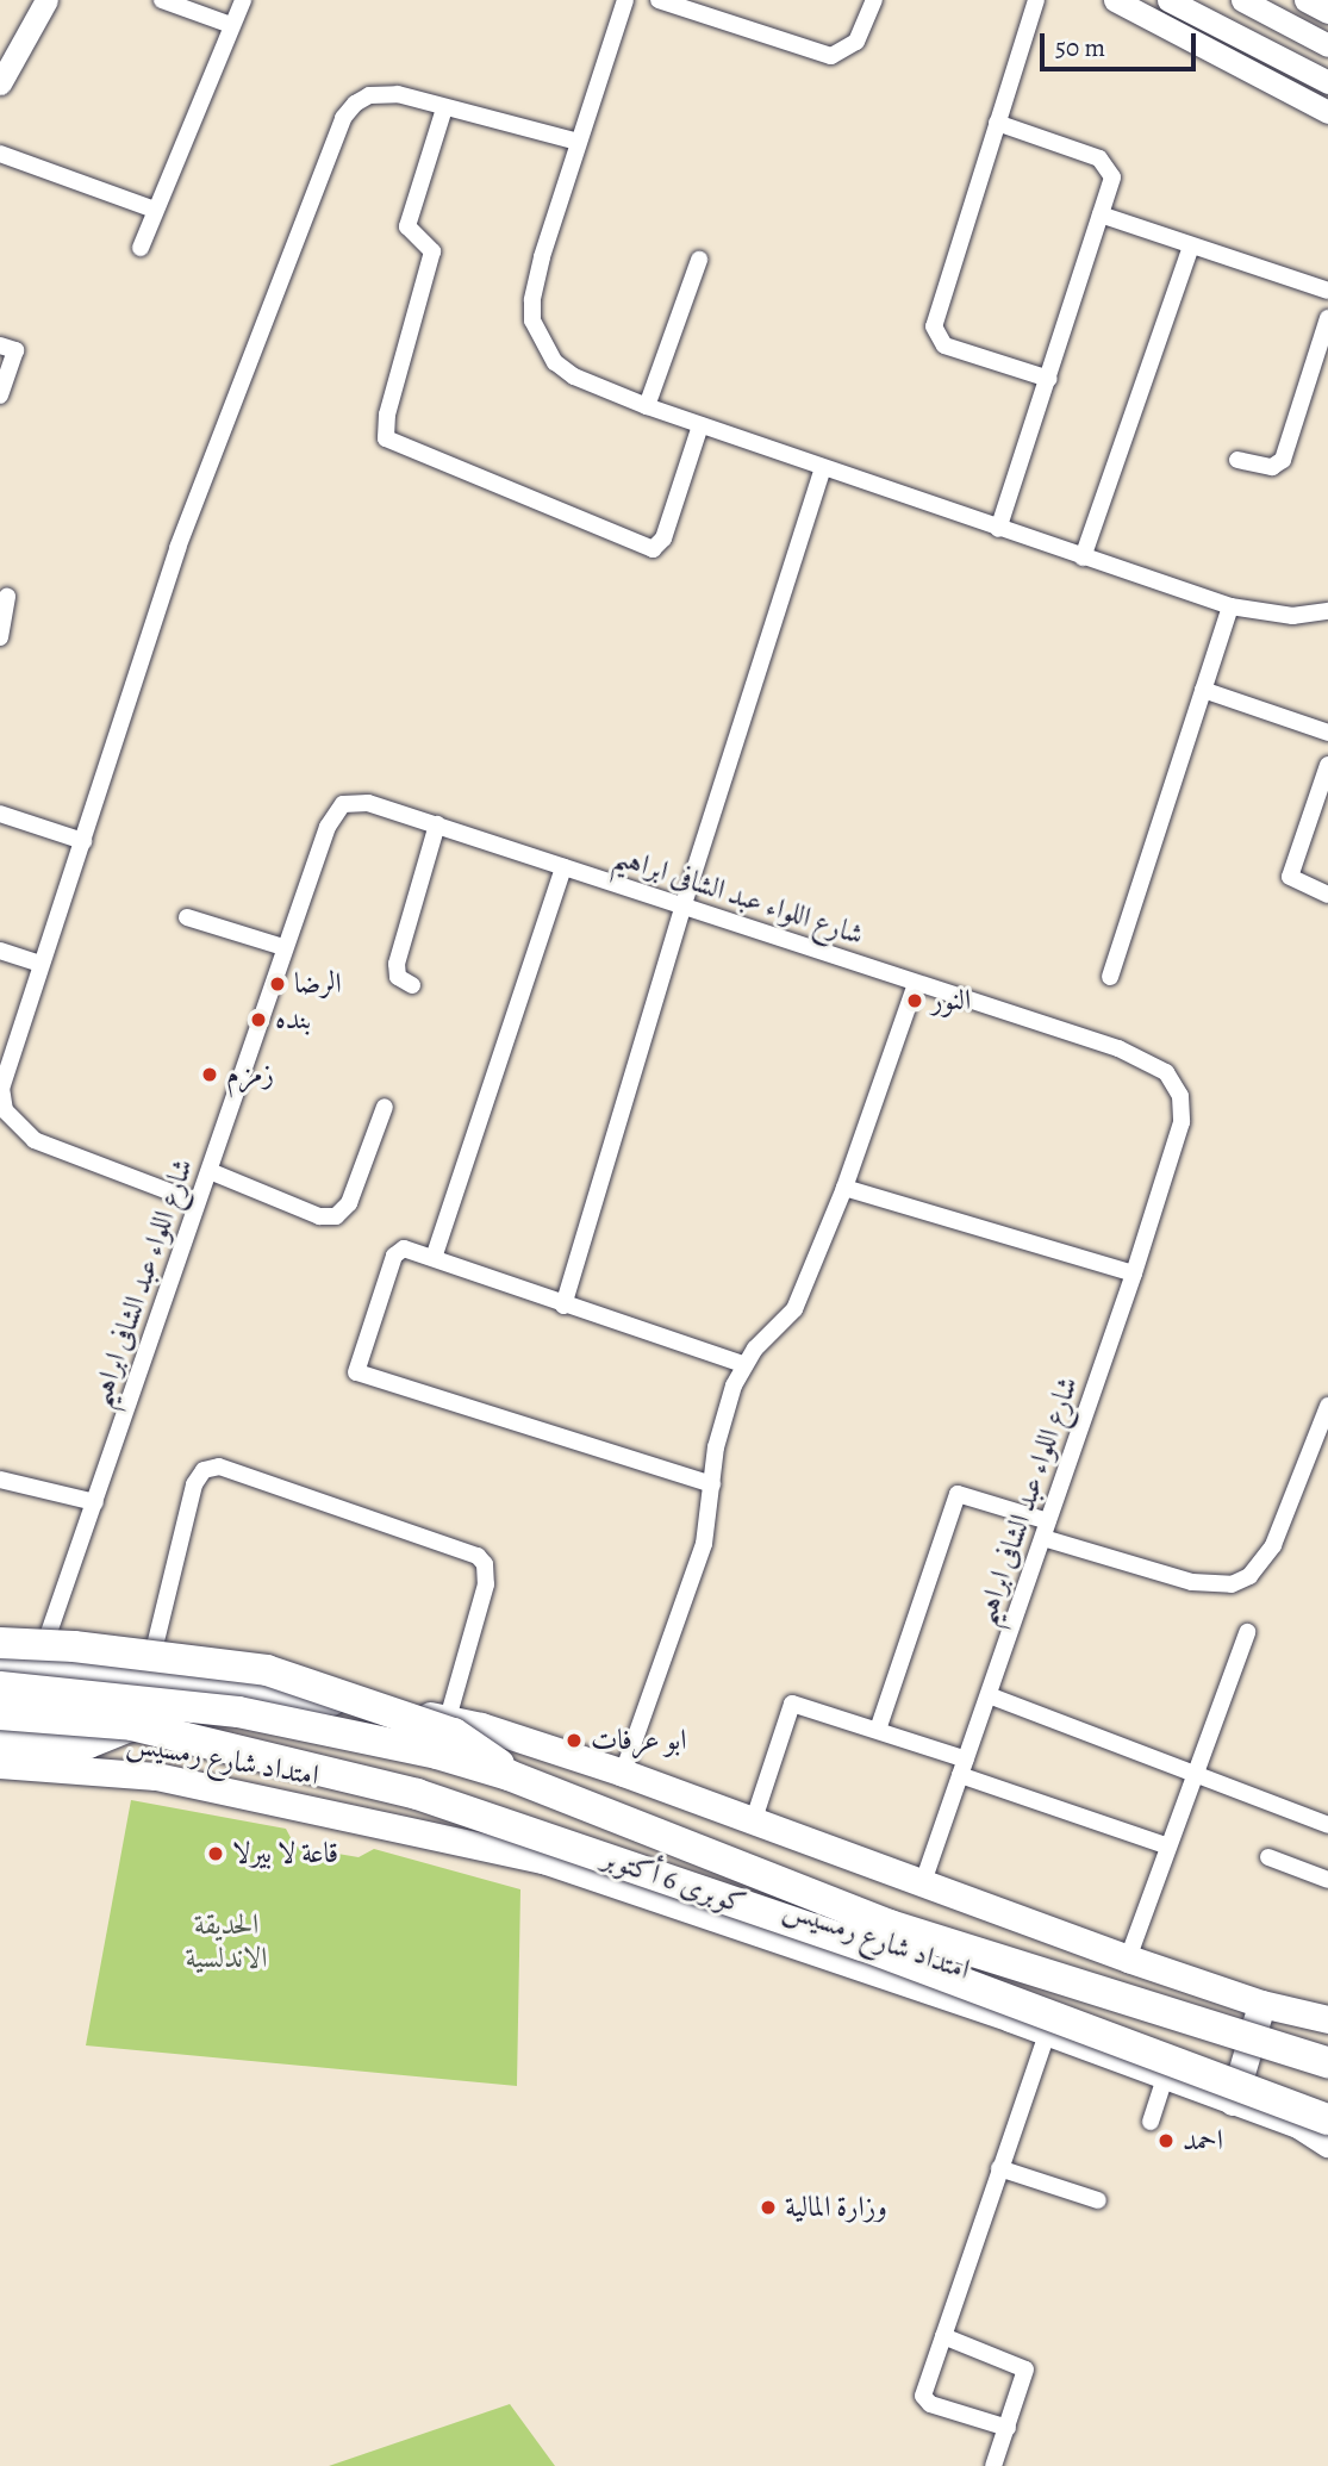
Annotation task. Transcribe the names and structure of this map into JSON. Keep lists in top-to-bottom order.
{
  "streets": {
    "highway": ["كوبرى 6 أكتوبر"],
    "main road": ["امتداد شارع رمسيس"],
    "street": ["شارع اللواء عبد الشافى ابراهيم"]
  },
  "parks": ["الحديقة الاندلسية"],
  "places": [
    "الرضا",
    "النور",
    "بنده",
    "زمزم",
    "ابو عرفات",
    "قاعة لا بيرلا",
    "احمد",
    "وزارة المالية"
  ],
  "scale_bar": "50 m"
}
